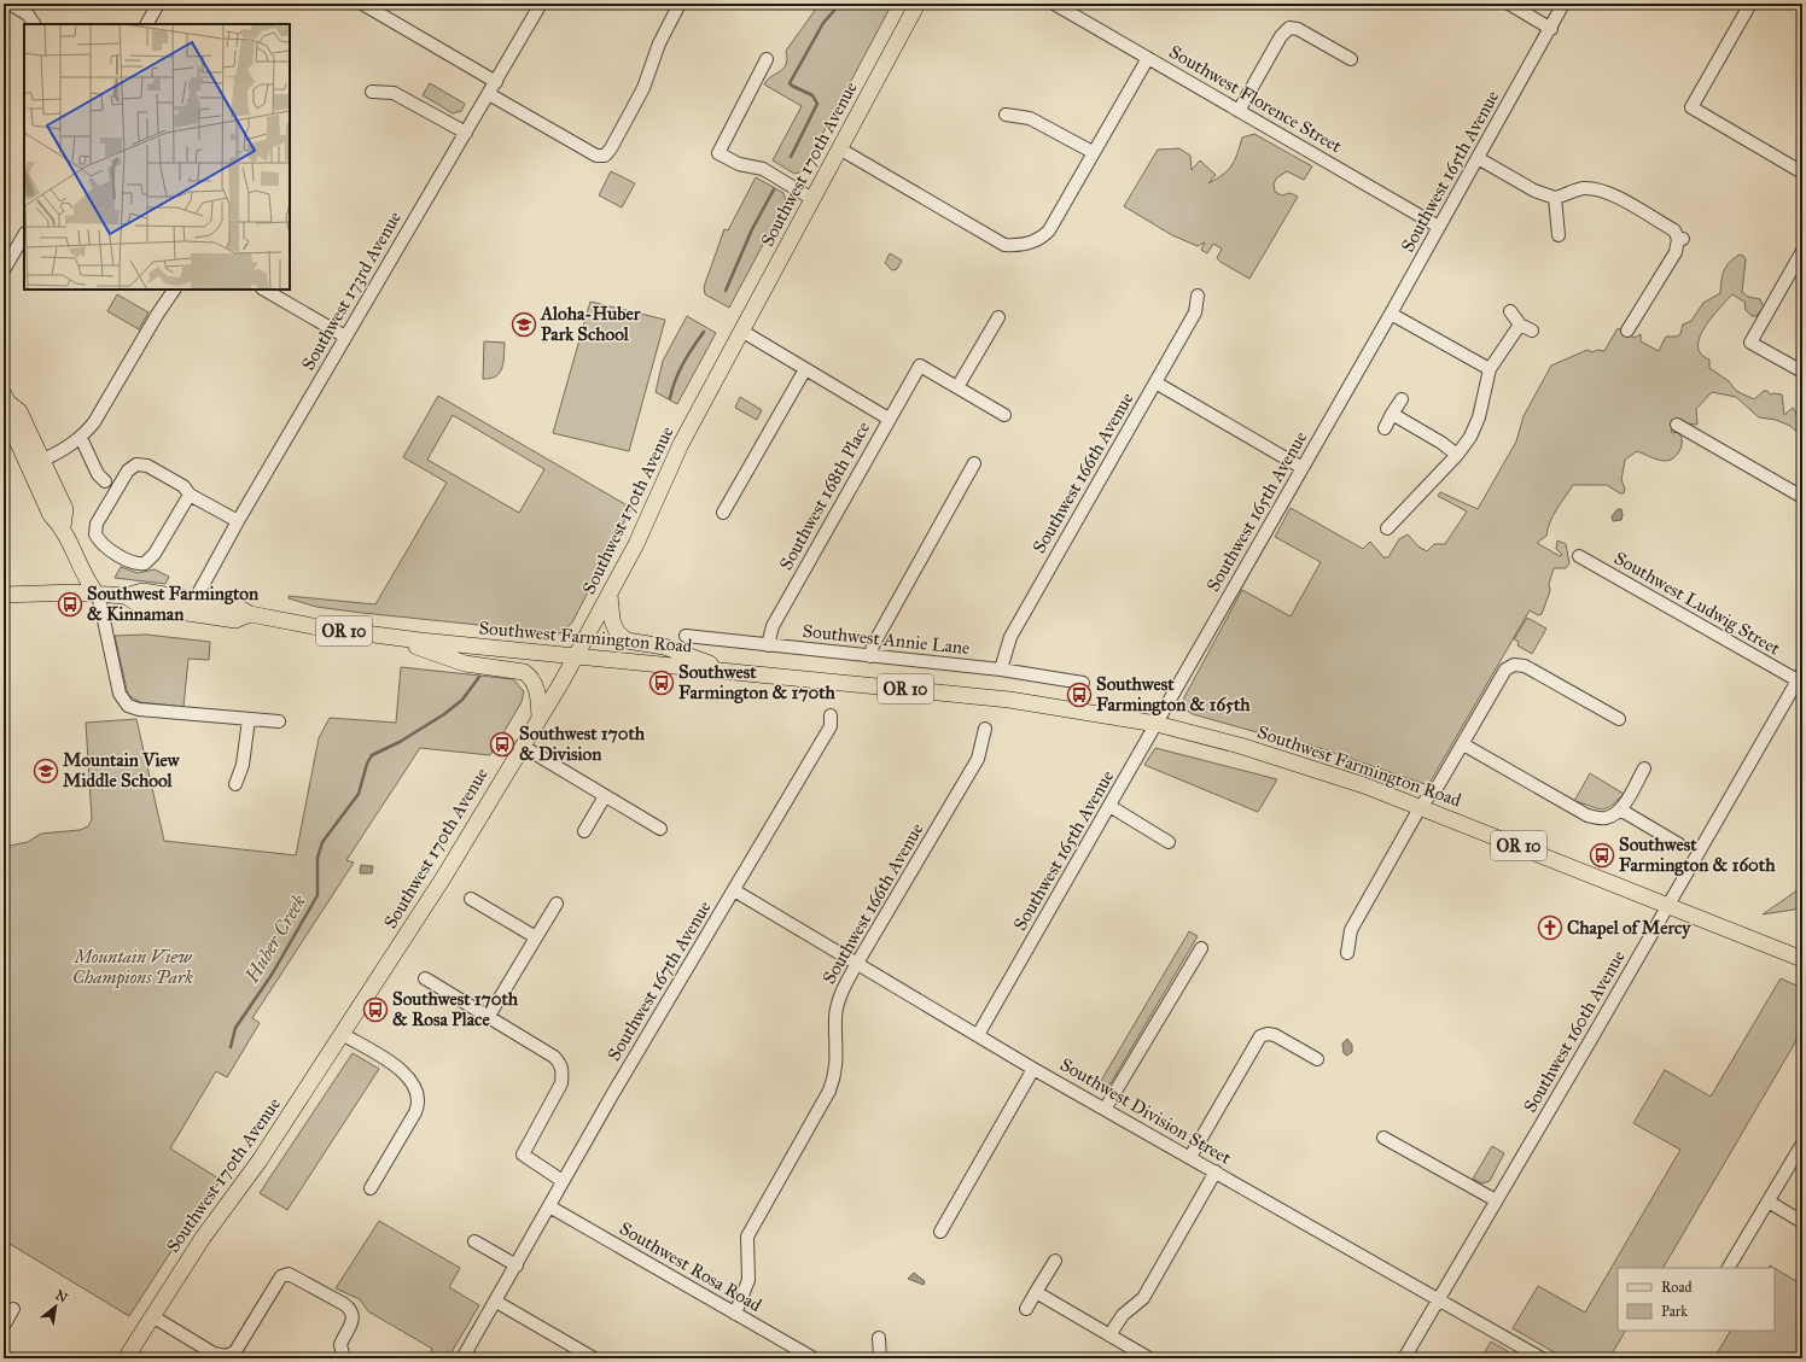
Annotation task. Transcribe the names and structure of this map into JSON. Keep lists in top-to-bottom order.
{
  "streets": {
    "main road": ["Southwest 170th Avenue", "OR 10", "Southwest Farmington Road"],
    "street": [
      "Southwest Florence Street",
      "Southwest 165th Avenue",
      "Southwest 173rd Avenue",
      "Southwest 166th Avenue",
      "Southwest 168th Place",
      "Southwest Ludwig Street",
      "Southwest Annie Lane",
      "Southwest 167th Avenue",
      "Southwest 160th Avenue",
      "Southwest Division Street",
      "Southwest Rosa Road"
    ]
  },
  "crossings": [
    ["Southwest Florence Street", "Southwest 165th Avenue"],
    ["Southwest 170th Avenue", "Southwest Farmington Road"],
    ["Southwest 165th Avenue", "Southwest Farmington Road"],
    ["Southwest 165th Avenue", "Southwest Division Street"],
    ["Southwest 173rd Avenue", "Southwest Farmington Road"],
    ["Southwest 166th Avenue", "Southwest Annie Lane"],
    ["Southwest 166th Avenue", "Southwest Division Street"],
    ["Southwest 166th Avenue", "Southwest Rosa Road"],
    ["Southwest 168th Place", "Southwest Annie Lane"],
    ["Southwest Ludwig Street", "Southwest 160th Avenue"],
    ["Southwest Farmington Road", "Southwest 160th Avenue"],
    ["Southwest 167th Avenue", "Southwest Division Street"],
    ["Southwest 167th Avenue", "Southwest Rosa Road"],
    ["Southwest 160th Avenue", "Southwest Division Street"]
  ],
  "water": ["Huber Creek"],
  "parks": ["Mountain View Champions Park"],
  "places": {
    "school or university": ["Aloha-Huber Park School", "Mountain View Middle School"],
    "bus stop": [
      "Southwest Farmington & Kinnaman",
      "Southwest Farmington & 170th",
      "Southwest Farmington & 165th",
      "Southwest 170th & Division",
      "Southwest Farmington & 160th",
      "Southwest 170th & Rosa Place"
    ],
    "church": ["Chapel of Mercy"]
  },
  "legend": ["Road", "Park"],
  "north": "top right"
}
